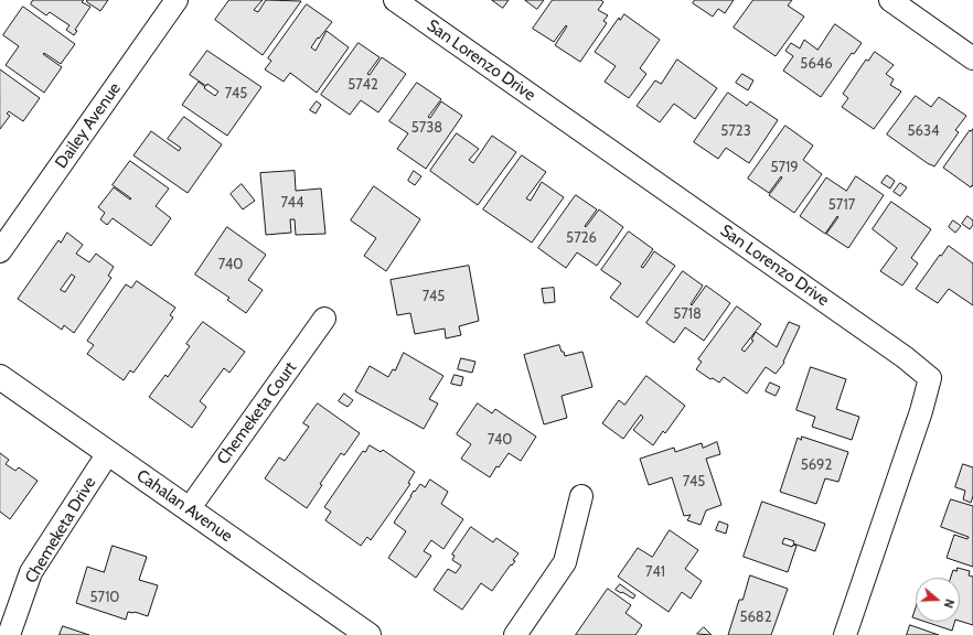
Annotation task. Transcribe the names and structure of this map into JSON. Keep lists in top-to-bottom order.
{
  "streets": {
    "street": [
      "San Lorenzo Drive",
      "Dailey Avenue",
      "Chemeketa Court",
      "Cahalan Avenue",
      "Chemeketa Drive"
    ]
  },
  "crossings": [
    ["Chemeketa Court", "Cahalan Avenue"],
    ["Cahalan Avenue", "Chemeketa Drive"]
  ],
  "house_numbers": [
    "5646",
    "5742",
    "745",
    "5738",
    "5723",
    "5634",
    "5719",
    "744",
    "5717",
    "5726",
    "740",
    "745",
    "5718",
    "740",
    "5692",
    "745",
    "741",
    "5710",
    "5682"
  ],
  "north": "right"
}
